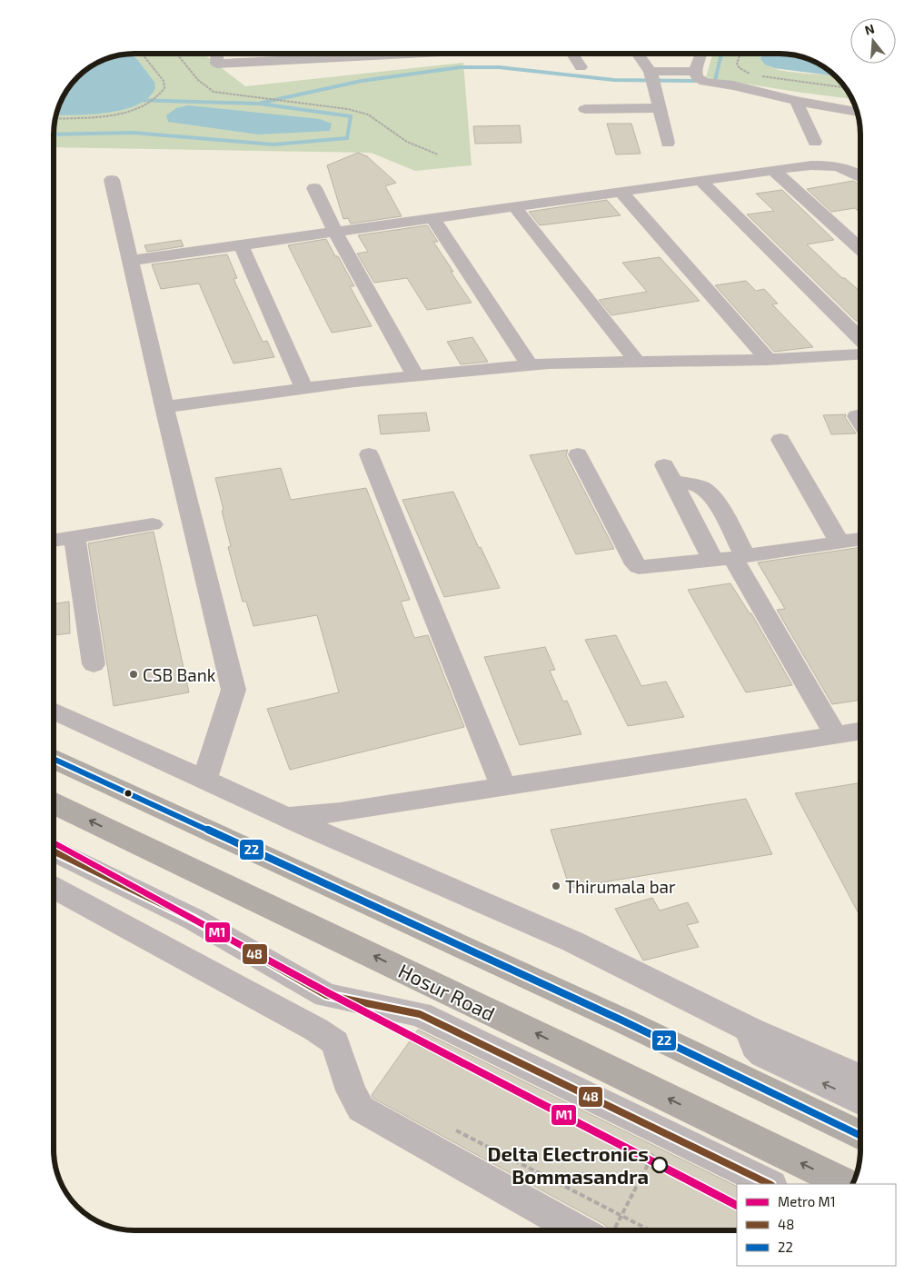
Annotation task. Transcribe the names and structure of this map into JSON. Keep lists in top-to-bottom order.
{
  "streets": {
    "highway": ["Hosur Road"]
  },
  "places": ["CSB Bank", "Thirumala bar", "Delta Electronics Bommasandra"],
  "lines": ["transit line 22", "metro line M1", "transit line 48"],
  "legend": ["Metro M1", "48", "22"],
  "north": "top"
}
